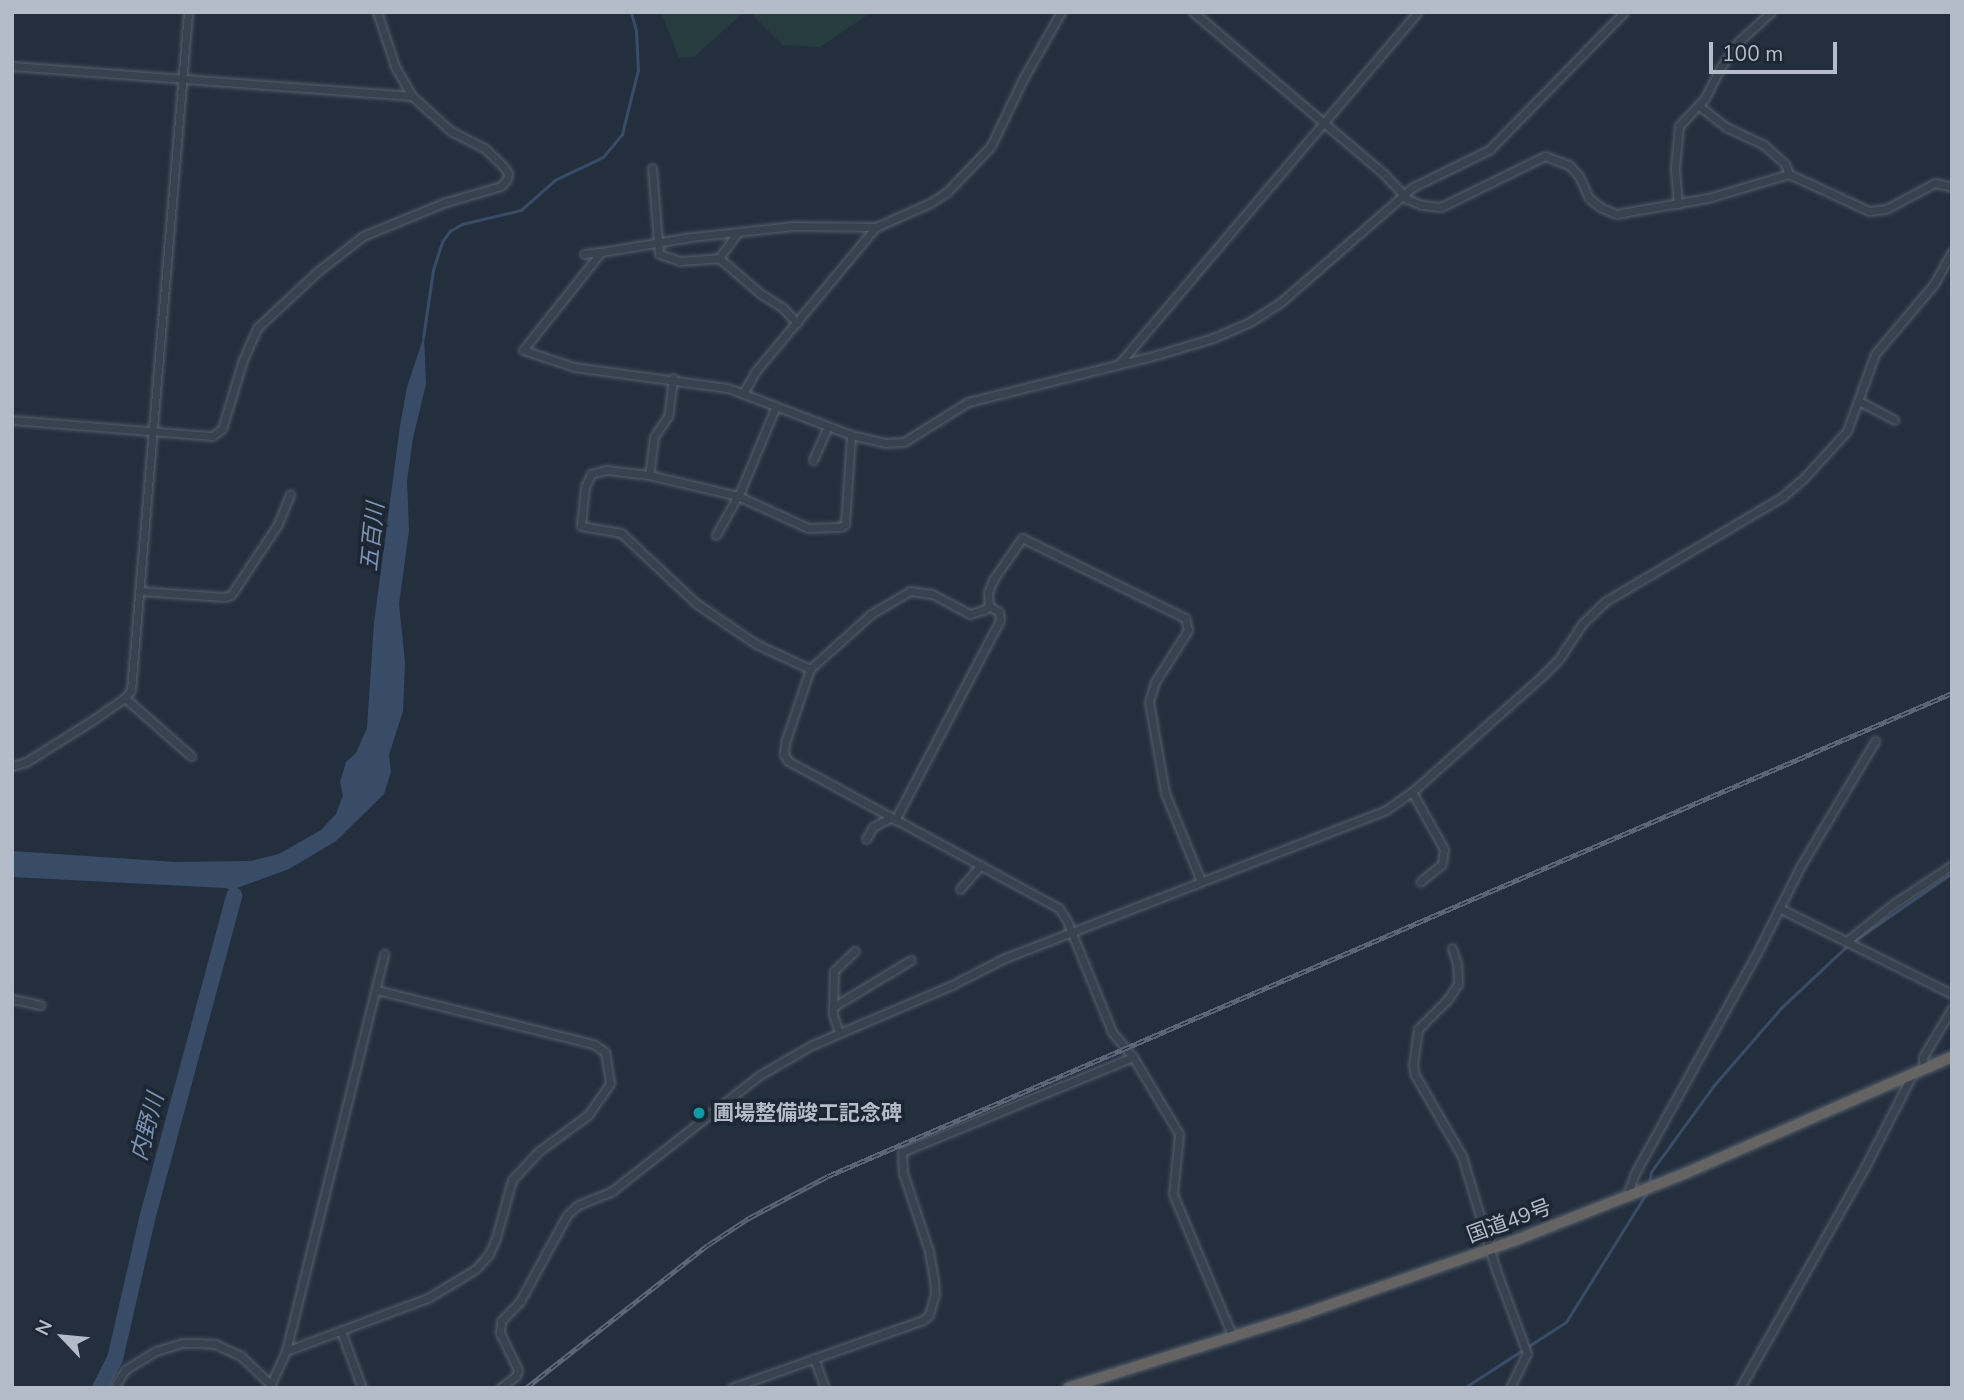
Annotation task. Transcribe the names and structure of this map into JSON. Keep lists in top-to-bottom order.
{
  "streets": {
    "highway": ["国道49号"]
  },
  "water": ["五百川", "内野川"],
  "places": ["圃場整備竣工記念碑"],
  "scale_bar": "100 m",
  "north": "top left"
}
